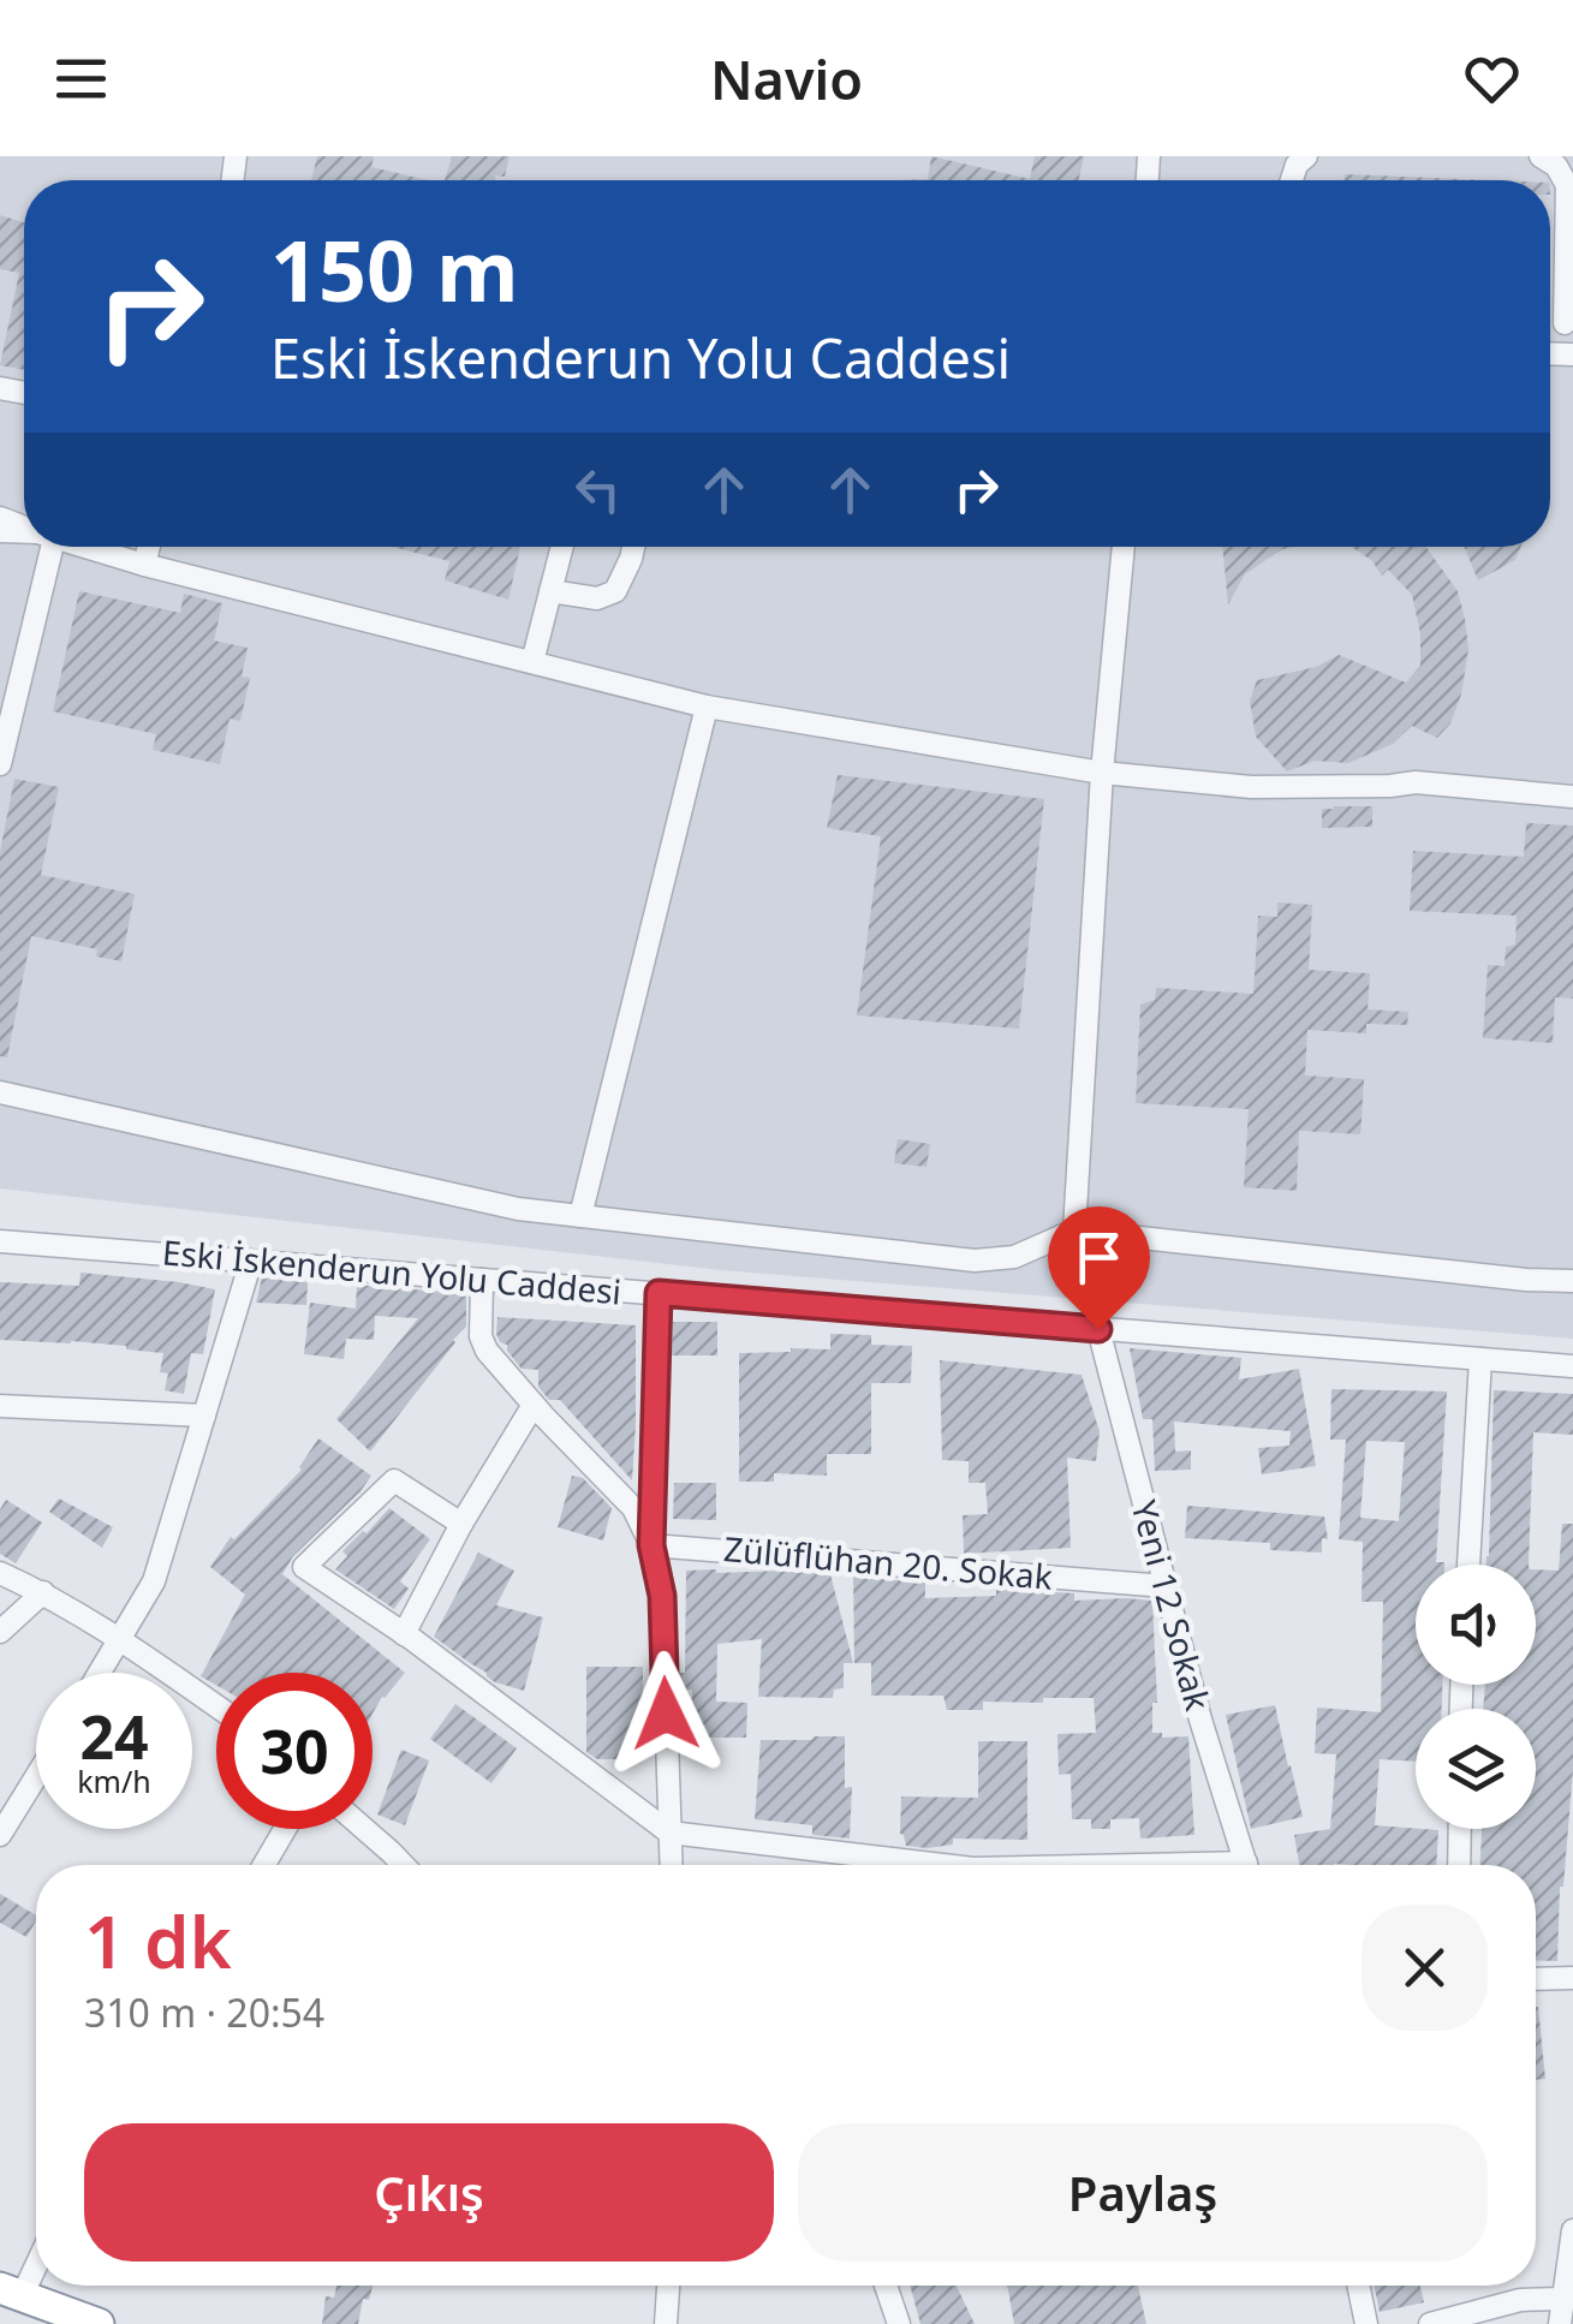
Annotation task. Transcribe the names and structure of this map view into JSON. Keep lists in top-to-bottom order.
{
  "streets": {
    "street": ["Eski İskenderun Yolu Caddesi", "Zülüflühan 20. Sokak", "Yeni 12 Sokak"]
  },
  "crossings": [
    ["Eski İskenderun Yolu Caddesi", "Yeni 12 Sokak"],
    ["Zülüflühan 20. Sokak", "Yeni 12 Sokak"]
  ],
  "page": {
    "header": "Navio",
    "turn": ["150 m", "Eski İskenderun Yolu Caddesi"],
    "speed": "24 km/h",
    "limit": "30",
    "heading": ["1 dk", "310 m · 20:54"],
    "buttons": ["Çıkış", "Paylaş"]
  }
}
